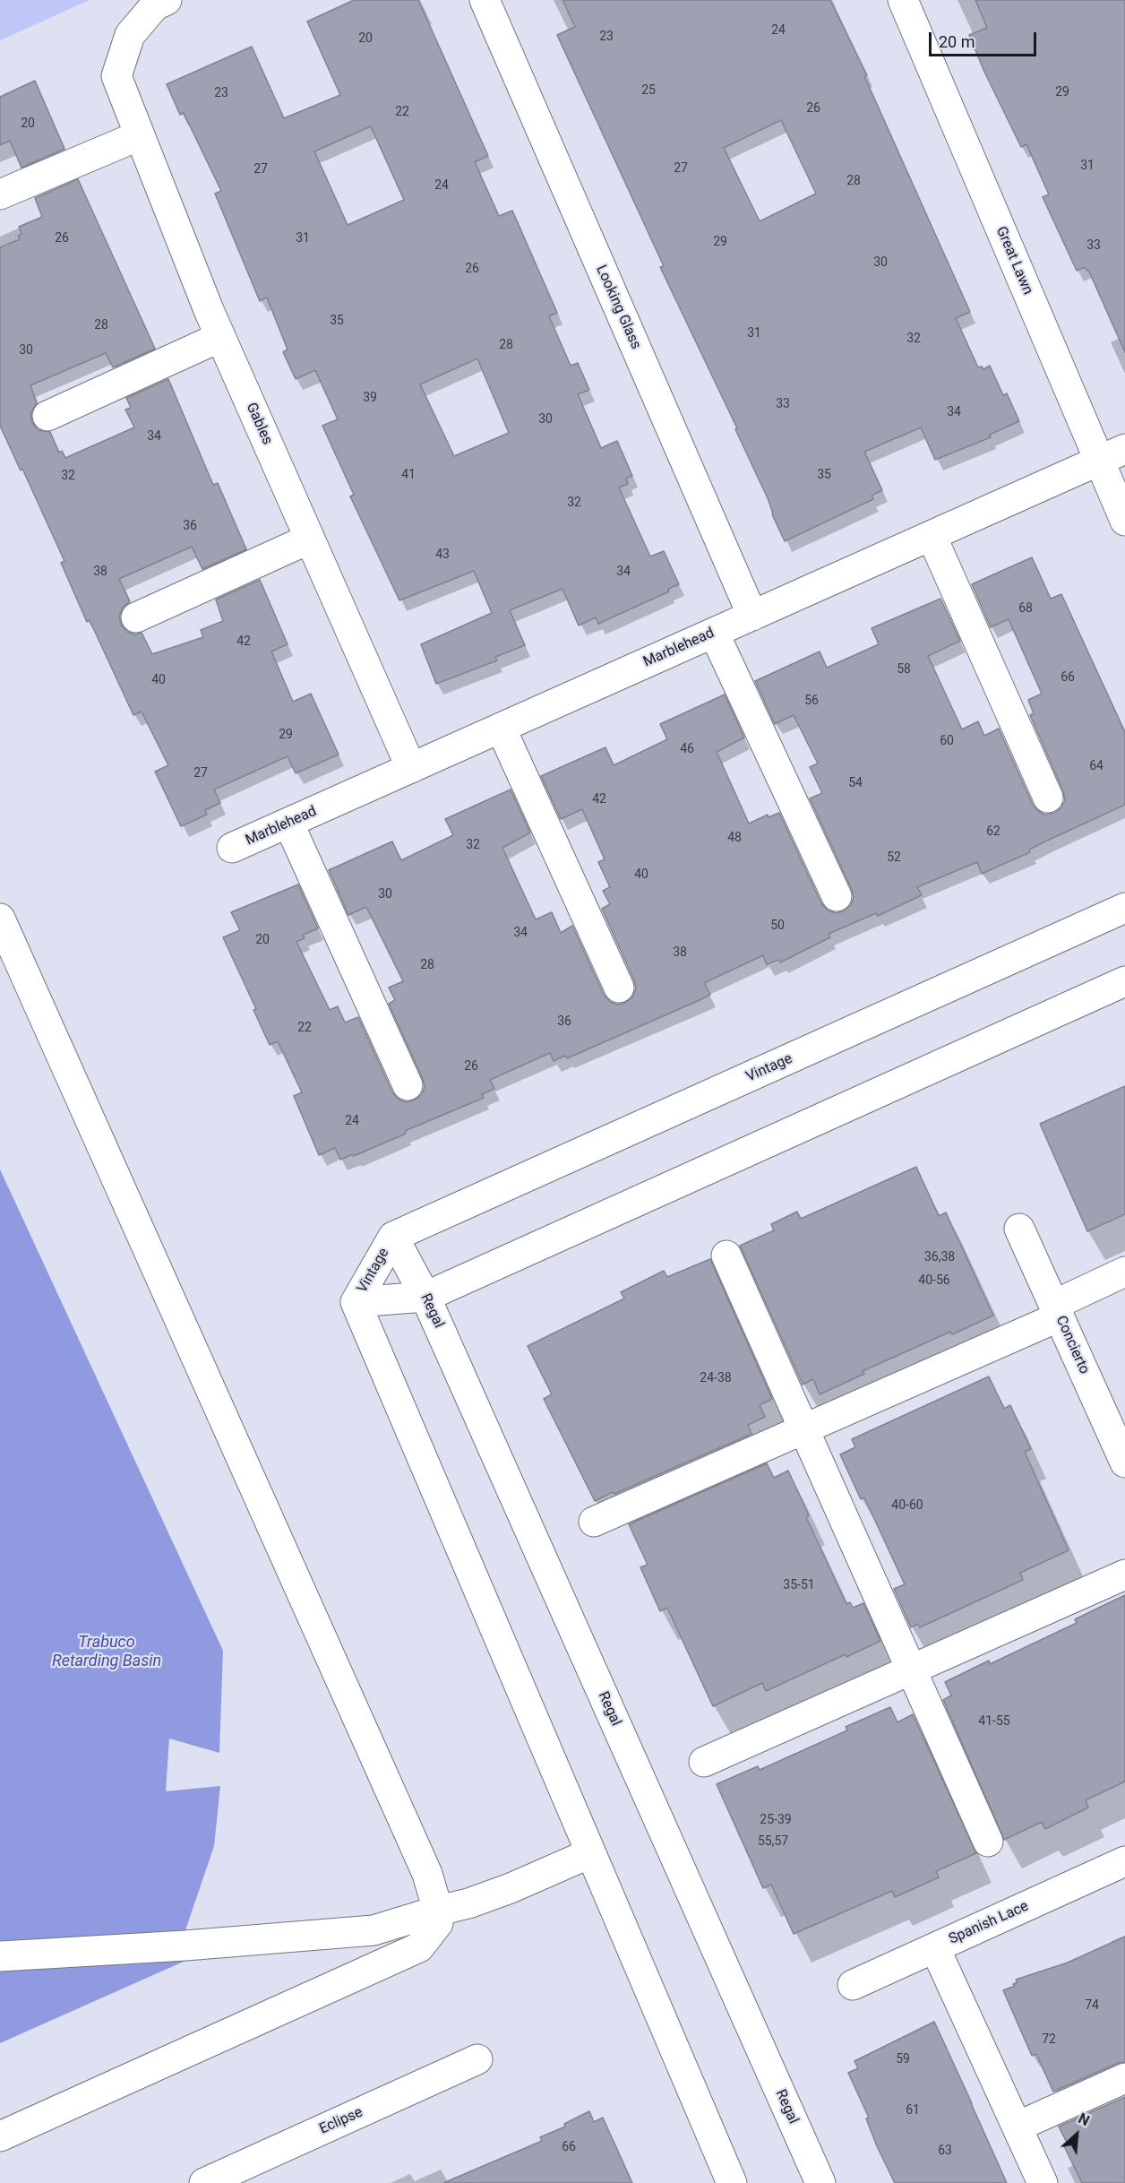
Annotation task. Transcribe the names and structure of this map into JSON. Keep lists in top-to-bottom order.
{
  "streets": {
    "street": [
      "Great Lawn",
      "Looking Glass",
      "Gables",
      "Marblehead",
      "Vintage",
      "Regal",
      "Concierto",
      "Spanish Lace",
      "Eclipse"
    ]
  },
  "crossings": [
    ["Great Lawn", "Marblehead"],
    ["Looking Glass", "Marblehead"],
    ["Gables", "Marblehead"],
    ["Vintage", "Regal"]
  ],
  "water": ["Trabuco Retarding Basin"],
  "house_numbers": [
    "24",
    "23",
    "20",
    "25",
    "29",
    "23",
    "26",
    "22",
    "20",
    "31",
    "27",
    "27",
    "28",
    "24",
    "26",
    "31",
    "29",
    "33",
    "30",
    "26",
    "35",
    "28",
    "31",
    "32",
    "28",
    "30",
    "39",
    "33",
    "34",
    "30",
    "34",
    "41",
    "35",
    "32",
    "32",
    "36",
    "43",
    "38",
    "34",
    "68",
    "42",
    "58",
    "66",
    "40",
    "56",
    "29",
    "60",
    "46",
    "64",
    "27",
    "54",
    "42",
    "62",
    "48",
    "32",
    "52",
    "40",
    "30",
    "50",
    "34",
    "20",
    "38",
    "28",
    "36",
    "22",
    "26",
    "24",
    "36,38",
    "40-56",
    "24-38",
    "40-60",
    "35-51",
    "41-55",
    "25-39",
    "55,57",
    "74",
    "72",
    "59",
    "61",
    "66",
    "63"
  ],
  "scale_bar": "20 m",
  "north": "top right"
}
